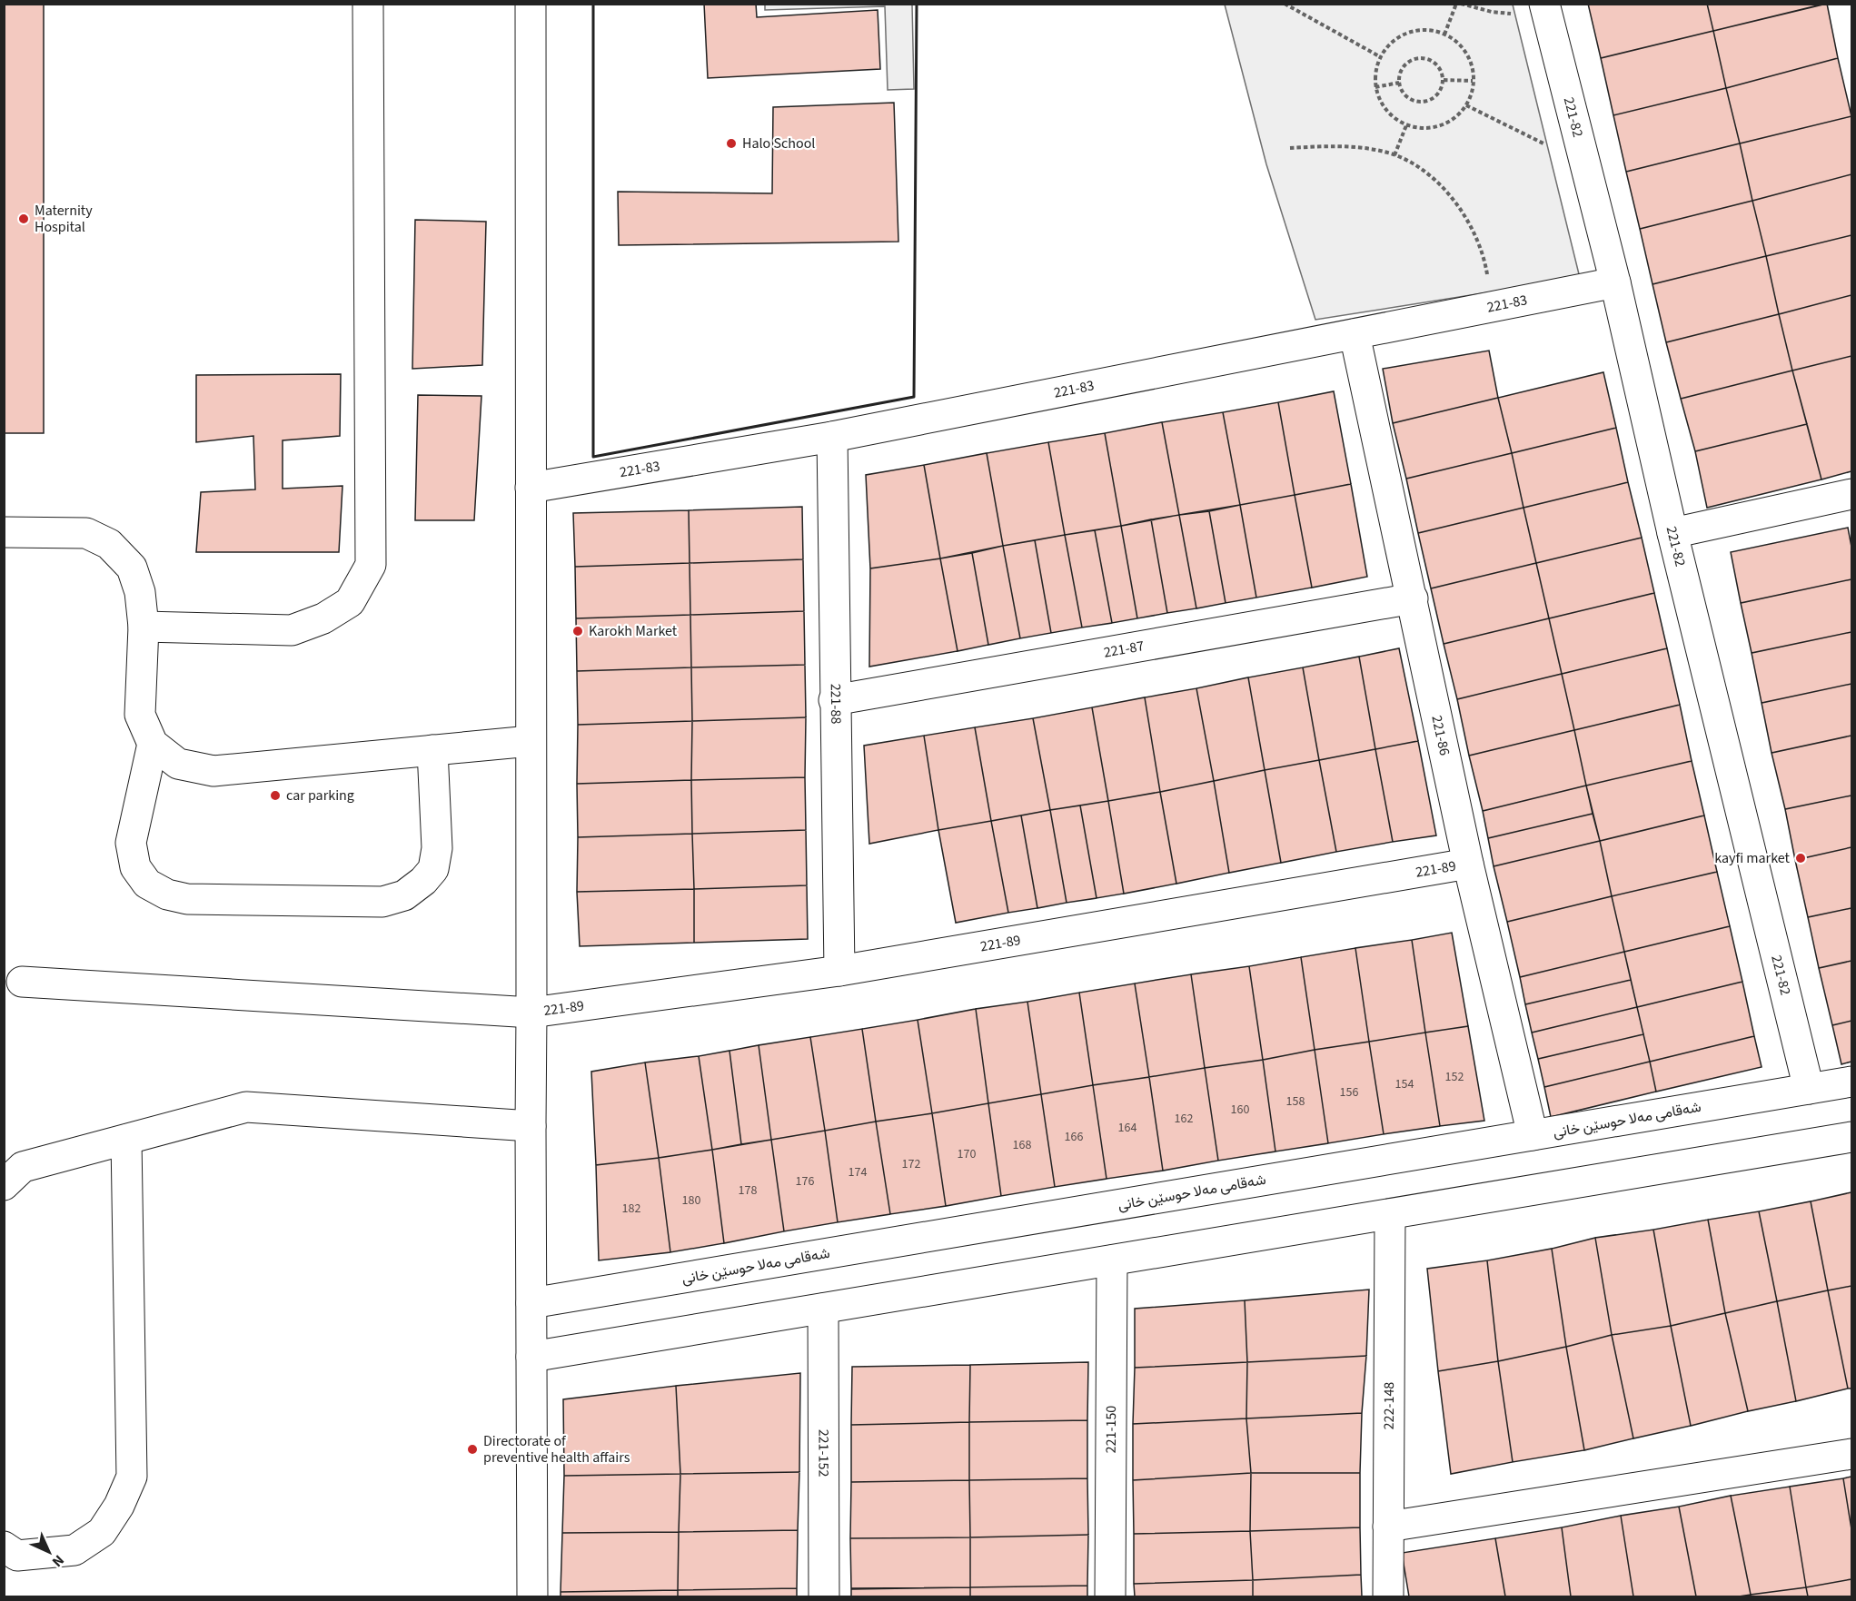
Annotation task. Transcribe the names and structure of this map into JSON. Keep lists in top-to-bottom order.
{
  "streets": {
    "street": [
      "221-82",
      "221-83",
      "221-87",
      "221-88",
      "221-86",
      "221-89",
      "شەقامی مەلا حوسێن خانی",
      "222-148",
      "221-150",
      "221-152"
    ]
  },
  "crossings": [
    ["221-82", "221-83"],
    ["221-82", "شەقامی مەلا حوسێن خانی"],
    ["221-83", "221-88"],
    ["221-83", "221-86"],
    ["221-87", "221-88"],
    ["221-87", "221-86"],
    ["221-88", "221-89"],
    ["221-86", "221-89"],
    ["221-86", "شەقامی مەلا حوسێن خانی"]
  ],
  "places": [
    "Halo School",
    "Maternity Hospital",
    "Karokh Market",
    "car parking",
    "kayfi market",
    "Directorate of preventive health affairs"
  ],
  "house_numbers": [
    "152",
    "154",
    "156",
    "158",
    "160",
    "162",
    "164",
    "166",
    "168",
    "170",
    "172",
    "174",
    "176",
    "178",
    "180",
    "182"
  ],
  "north": "bottom right"
}
